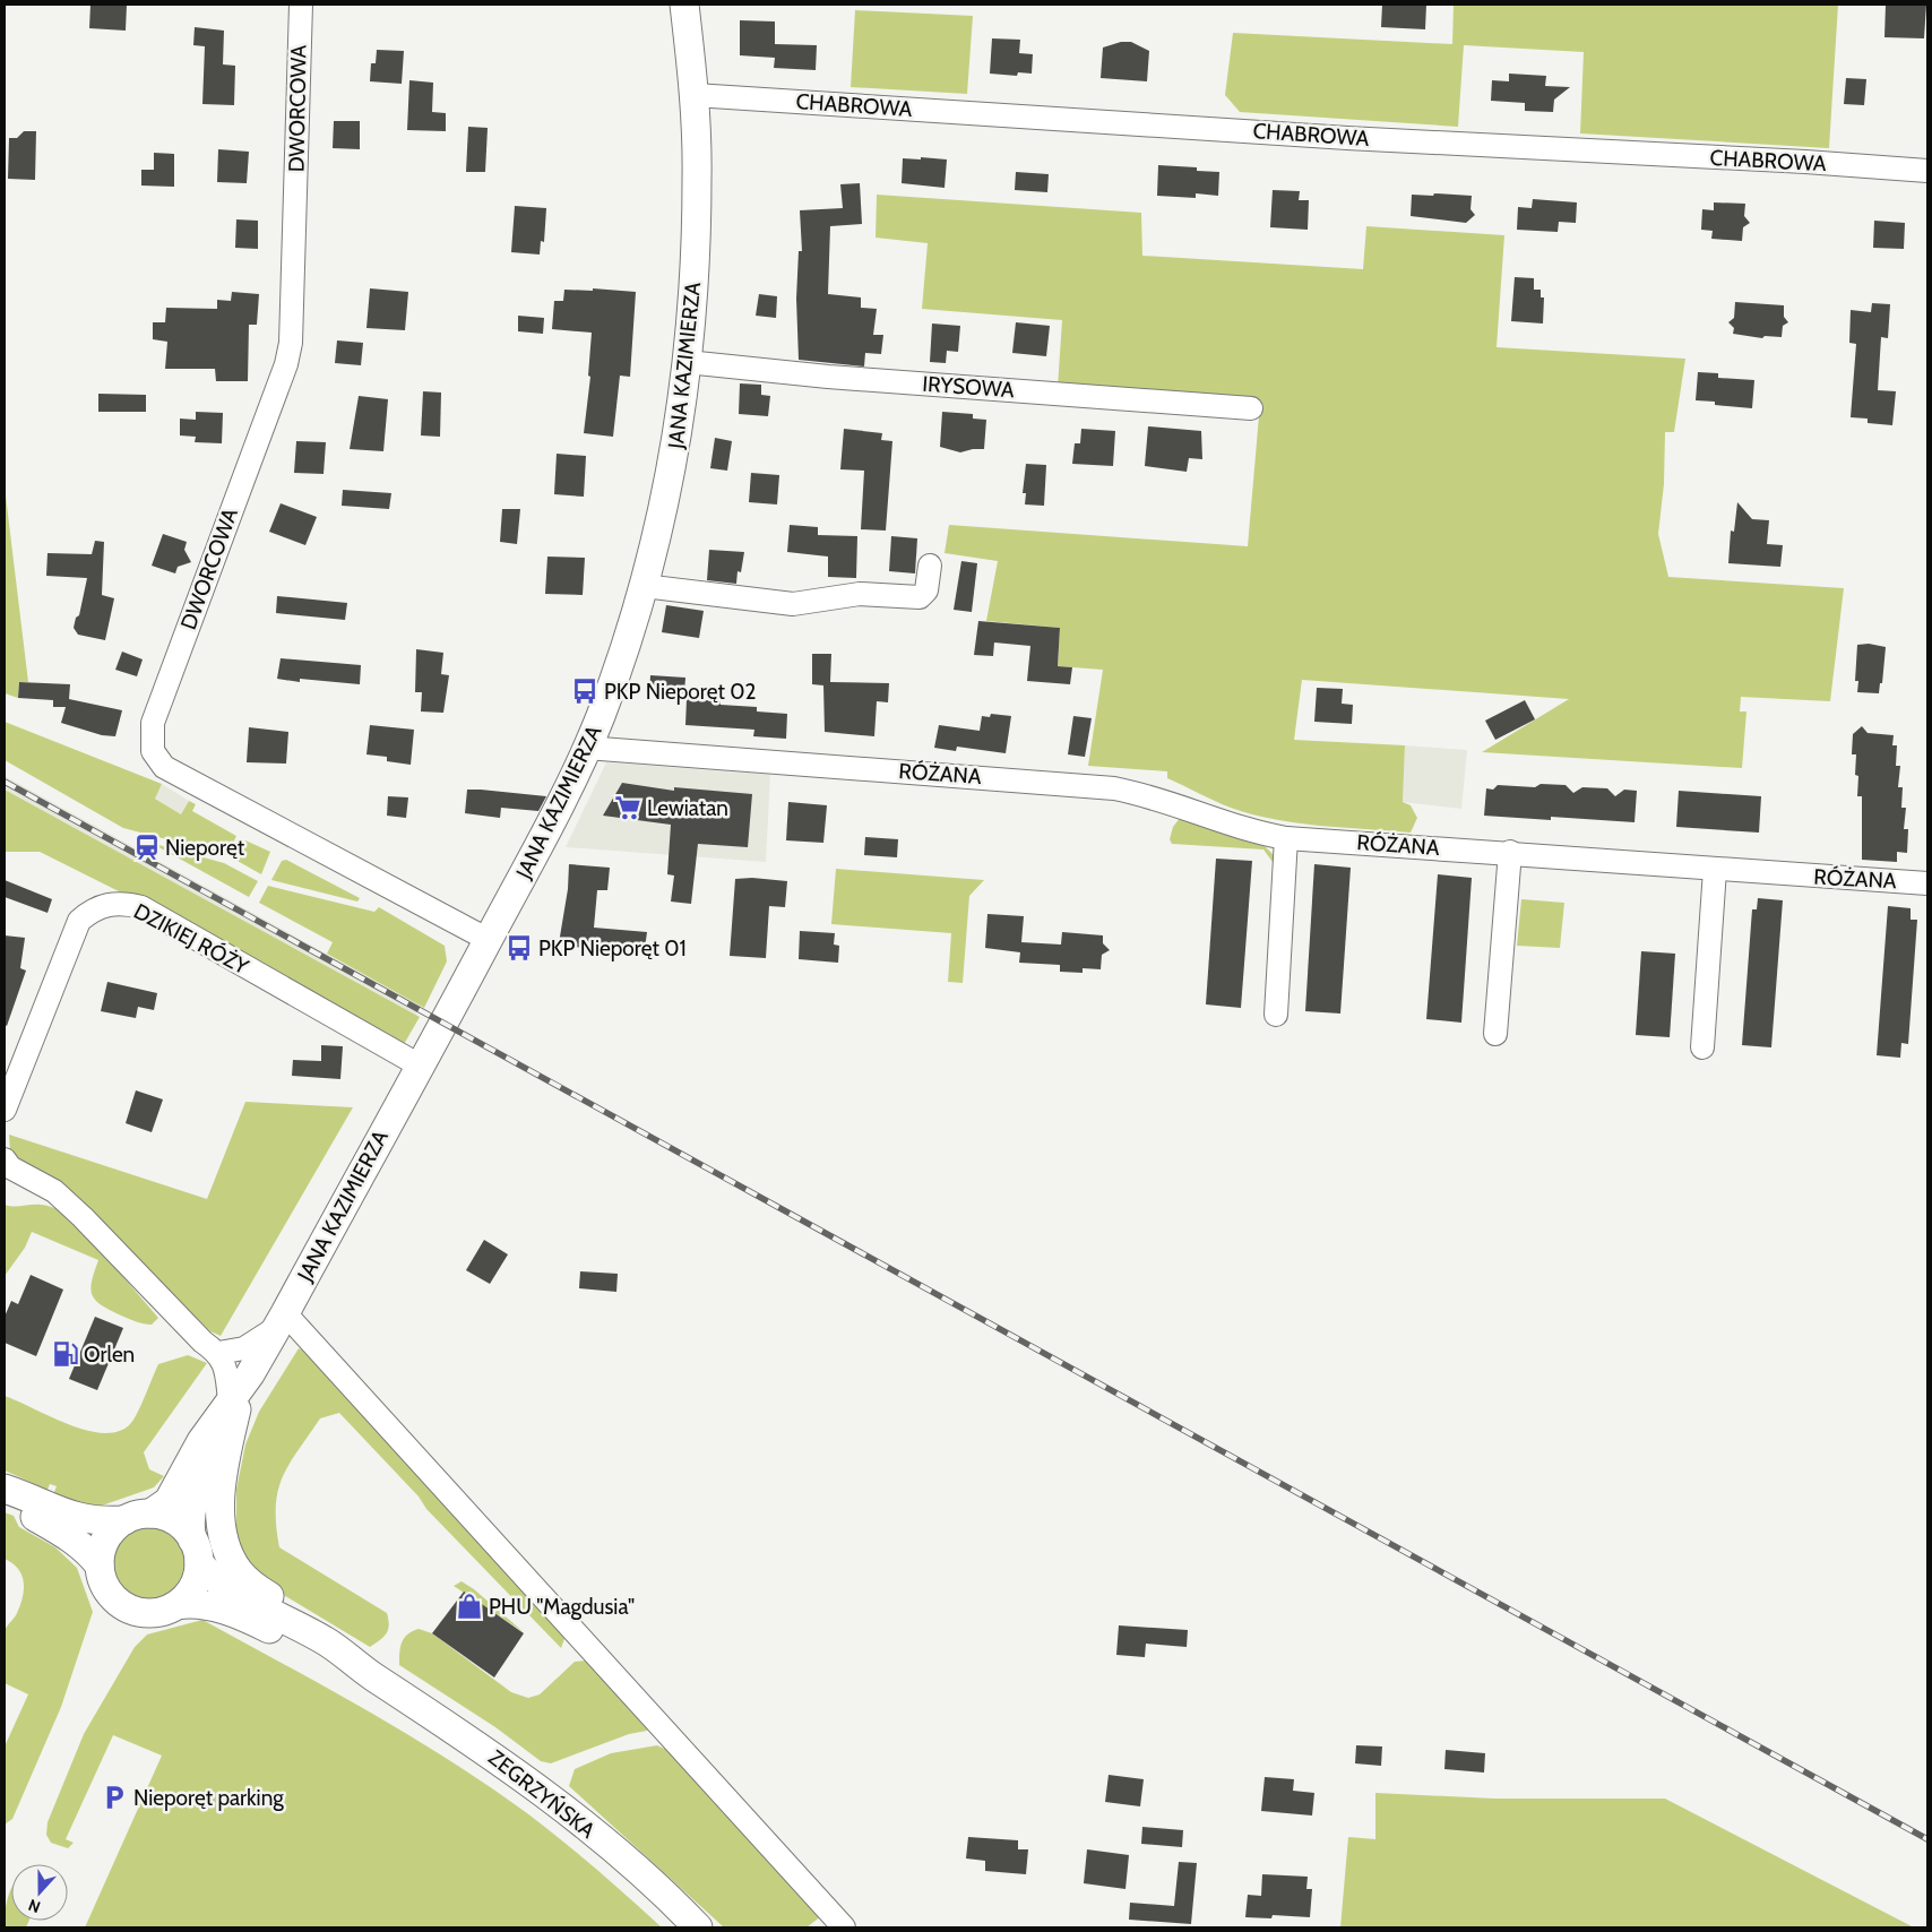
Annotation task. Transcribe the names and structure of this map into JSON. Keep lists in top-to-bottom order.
{
  "streets": {
    "main road": ["JANA KAZIMIERZA", "ZEGRZYŃSKA"],
    "street": [
      "CHABROWA",
      "DWORCOWA",
      "IRYSOWA",
      "RÓŻANA",
      "DZIKIEJ RÓŻY"
    ]
  },
  "crossings": [
    ["CHABROWA", "JANA KAZIMIERZA"],
    ["DWORCOWA", "JANA KAZIMIERZA"],
    ["JANA KAZIMIERZA", "IRYSOWA"],
    ["JANA KAZIMIERZA", "RÓŻANA"],
    ["JANA KAZIMIERZA", "DZIKIEJ RÓŻY"],
    ["JANA KAZIMIERZA", "ZEGRZYŃSKA"]
  ],
  "places": {
    "bus stop": ["PKP Nieporęt 02", "PKP Nieporęt 01"],
    "supermarket": ["Lewiatan"],
    "station": ["Nieporęt"],
    "fuel station": ["Orlen"],
    "shop": ["PHU \"Magdusia\""],
    "parking": ["Nieporęt parking"]
  },
  "north": "bottom"
}
